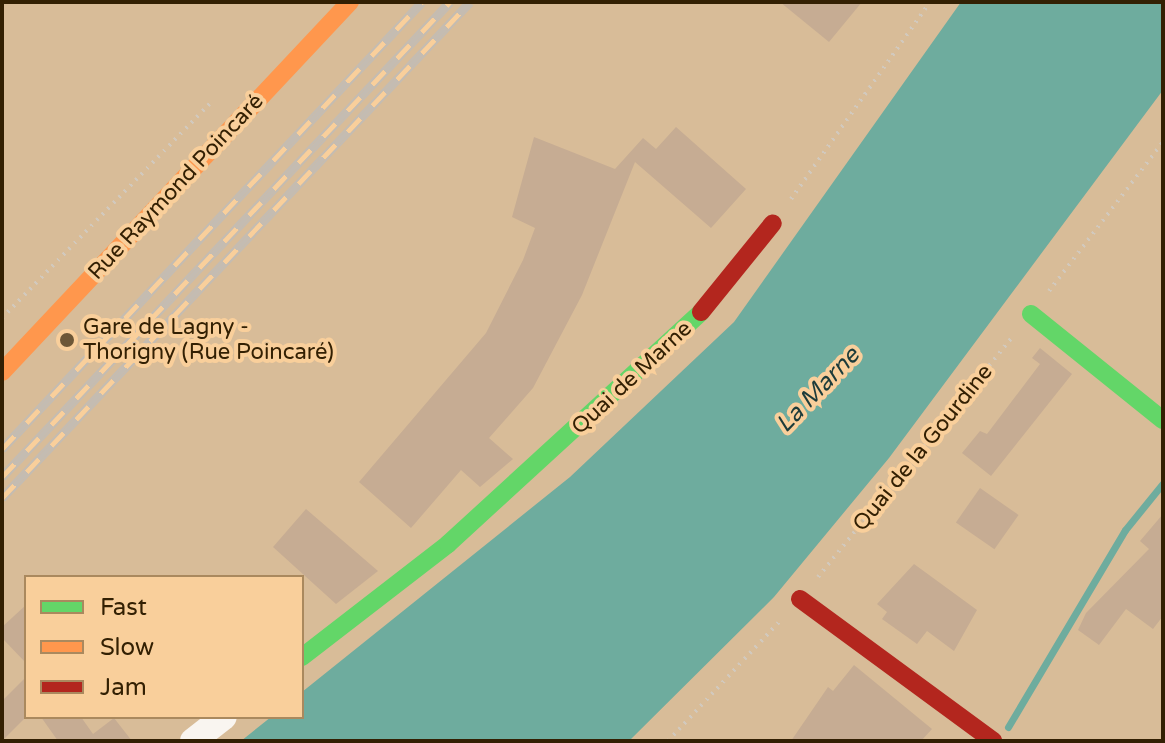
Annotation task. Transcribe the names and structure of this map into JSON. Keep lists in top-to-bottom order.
{
  "streets": {
    "street": ["Rue Raymond Poincaré", "Quai de Marne"],
    "path": ["Quai de la Gourdine"]
  },
  "water": ["La Marne"],
  "places": ["Gare de Lagny - Thorigny (Rue Poincaré)"],
  "legend": ["Fast", "Slow", "Jam"]
}
